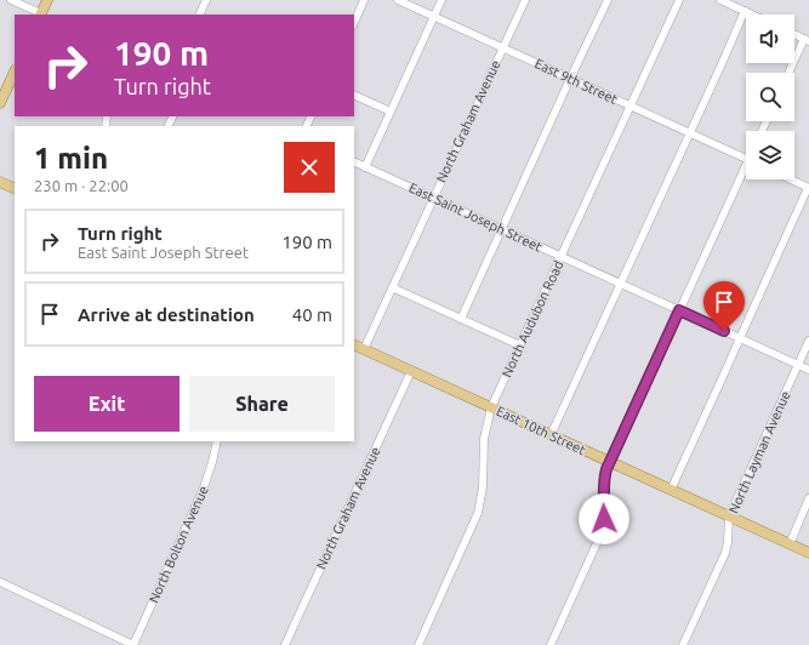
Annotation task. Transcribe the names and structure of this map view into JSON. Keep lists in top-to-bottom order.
{
  "streets": {
    "main road": ["East 10th Street"],
    "street": [
      "East 9th Street",
      "North Graham Avenue",
      "East Saint Joseph Street",
      "North Audubon Road",
      "North Layman Avenue",
      "North Bolton Avenue"
    ]
  },
  "crossings": [
    ["East 9th Street", "North Graham Avenue"],
    ["East 9th Street", "North Audubon Road"],
    ["North Graham Avenue", "East Saint Joseph Street"],
    ["North Graham Avenue", "East 10th Street"],
    ["East Saint Joseph Street", "North Audubon Road"],
    ["East Saint Joseph Street", "North Layman Avenue"],
    ["North Audubon Road", "East 10th Street"],
    ["East 10th Street", "North Layman Avenue"]
  ],
  "page": {
    "turn": ["190 m", "Turn right"],
    "heading": ["1 min", "230 m · 22:00"],
    "list": [
      {
        "name": "Turn right",
        "note": "East Saint Joseph Street",
        "value": "190 m"
      },
      {
        "name": "Arrive at destination",
        "value": "40 m"
      }
    ],
    "buttons": ["Exit", "Share"]
  }
}
